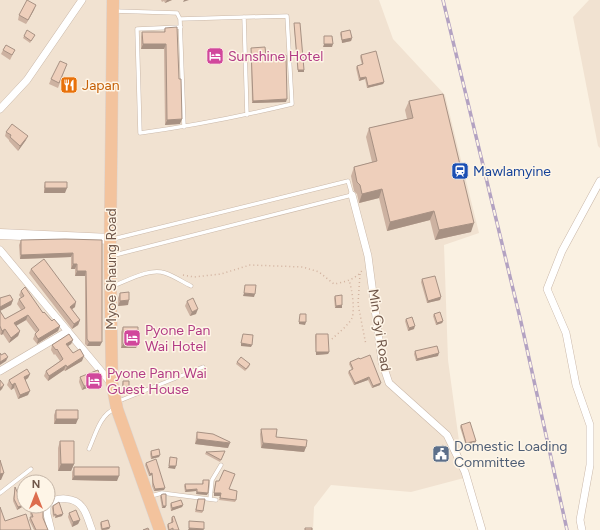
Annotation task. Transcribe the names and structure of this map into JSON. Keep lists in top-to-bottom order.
{
  "streets": {
    "highway": ["Myoe Shaung Road"],
    "street": ["Min Gyi Road"]
  },
  "places": {
    "hotel": ["Sunshine Hotel", "Pyone Pan Wai Hotel", "Pyone Pann Wai Guest House"],
    "restaurant": ["Japan"],
    "station": ["Mawlamyine"],
    "public building": ["Domestic Loading Committee"]
  },
  "north": "top"
}
